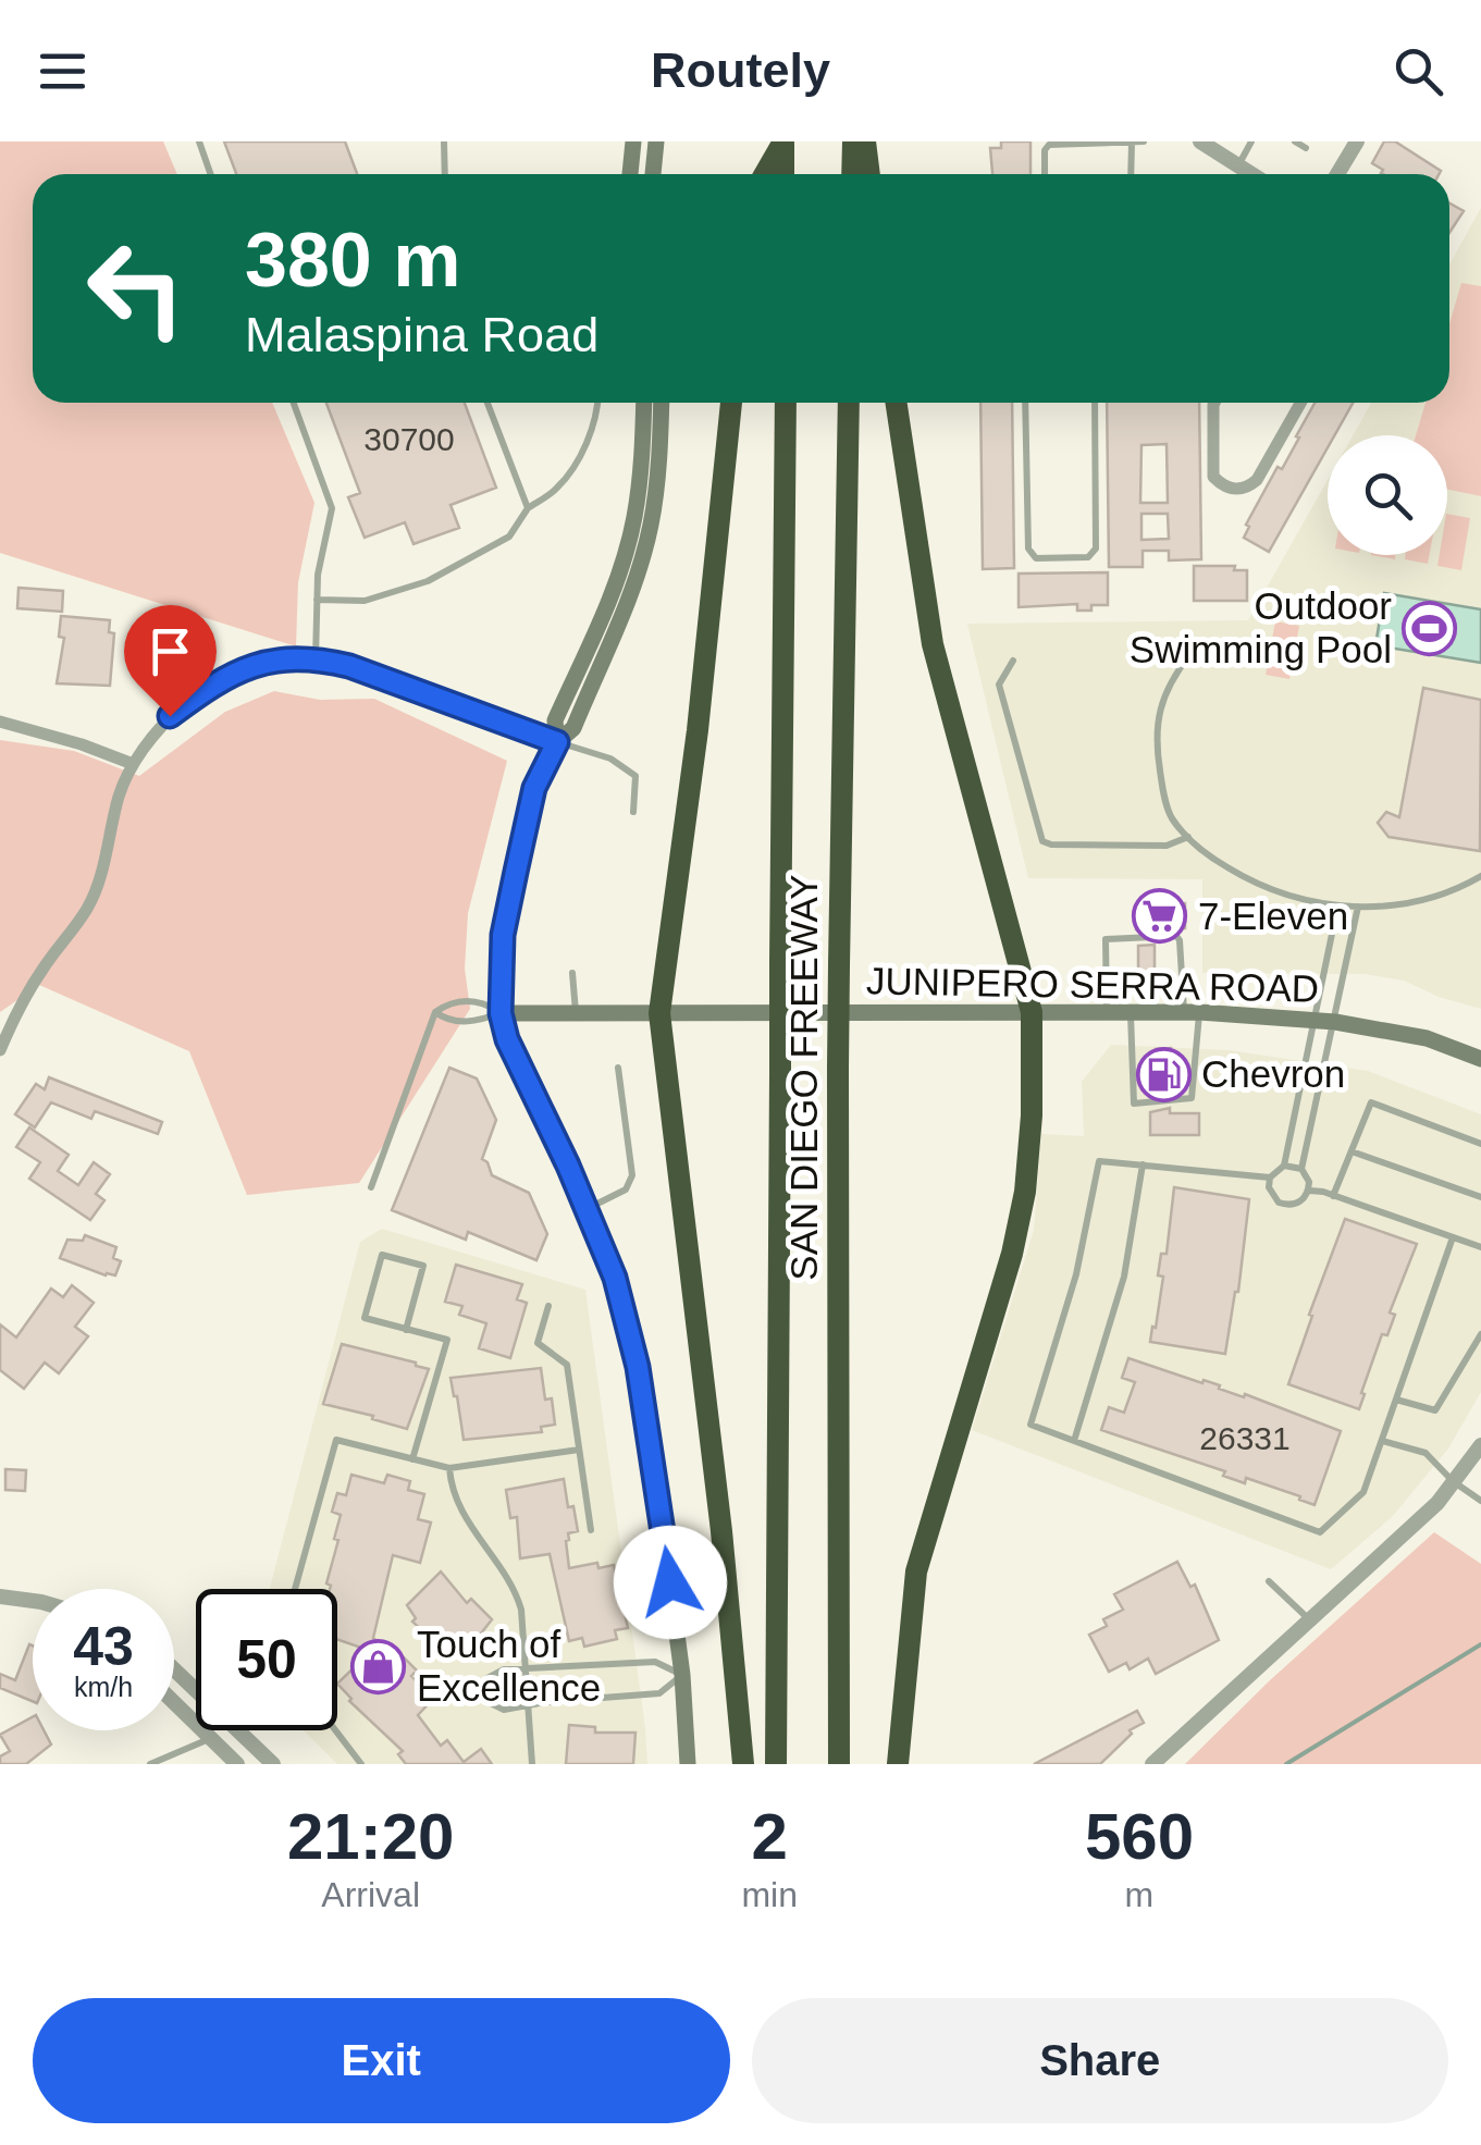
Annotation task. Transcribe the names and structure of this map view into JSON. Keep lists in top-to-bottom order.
{
  "streets": {
    "highway": ["SAN DIEGO FREEWAY"],
    "main road": ["JUNIPERO SERRA ROAD"]
  },
  "places": {
    "sports": ["Outdoor Swimming Pool"],
    "supermarket": ["7-Eleven"],
    "fuel station": ["Chevron"],
    "shop": ["Touch of Excellence"]
  },
  "house_numbers": ["30700", "26331"],
  "page": {
    "header": "Routely",
    "turn": ["380 m", "Malaspina Road"],
    "speed": "43 km/h",
    "limit": "50",
    "eta": [
      "21:20",
      "Arrival",
      "2",
      "min",
      "560",
      "m"
    ],
    "buttons": ["Exit", "Share"]
  }
}
